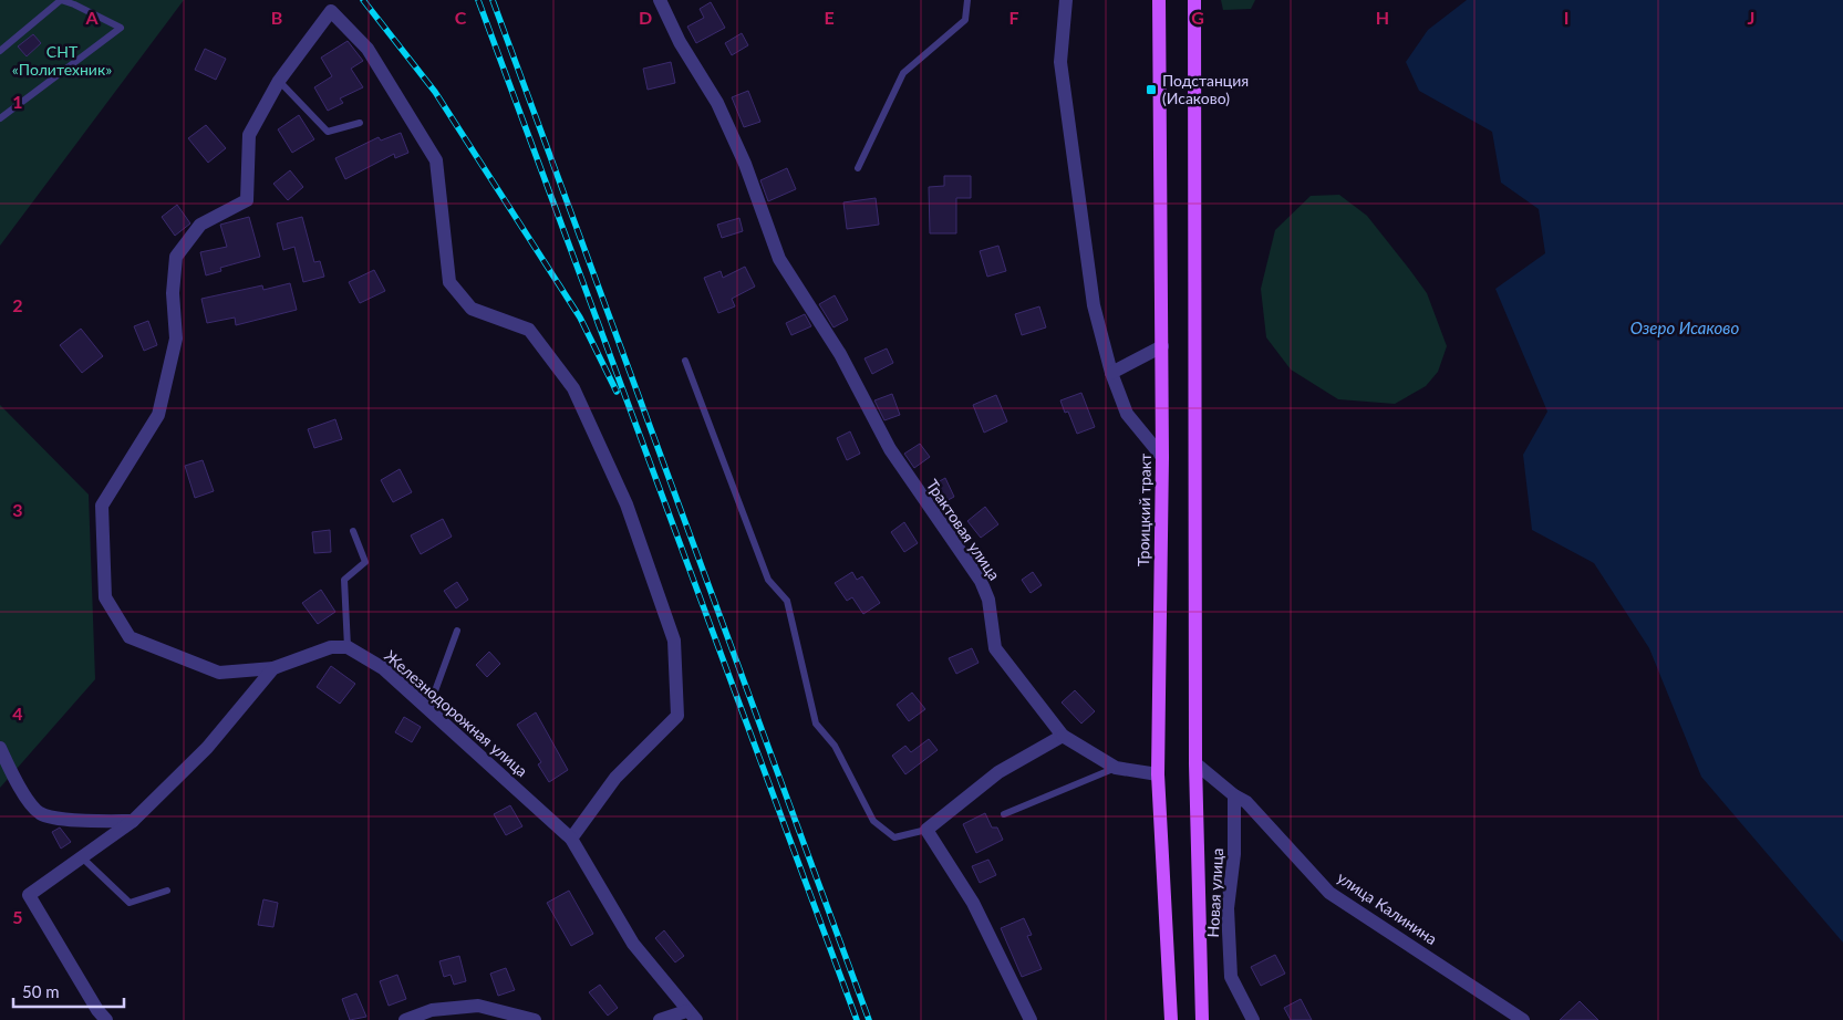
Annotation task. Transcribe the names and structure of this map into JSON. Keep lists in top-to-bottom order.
{
  "streets": {
    "main road": ["Троицкий тракт"],
    "street": [
      "Трактовая улица",
      "Железнодорожная улица",
      "Новая улица",
      "улица Калинина"
    ]
  },
  "crossings": [
    ["Новая улица", "улица Калинина"]
  ],
  "water": ["Озеро Исаково"],
  "parks": ["СНТ «Политехник»"],
  "places": {
    "transit": ["Подстанция (Исаково)"]
  },
  "scale_bar": "50 m",
  "grid": {
    "columns": [
      "A",
      "B",
      "C",
      "D",
      "E",
      "F",
      "G",
      "H",
      "I",
      "J"
    ],
    "rows": [
      "1",
      "2",
      "3",
      "4",
      "5"
    ]
  }
}
